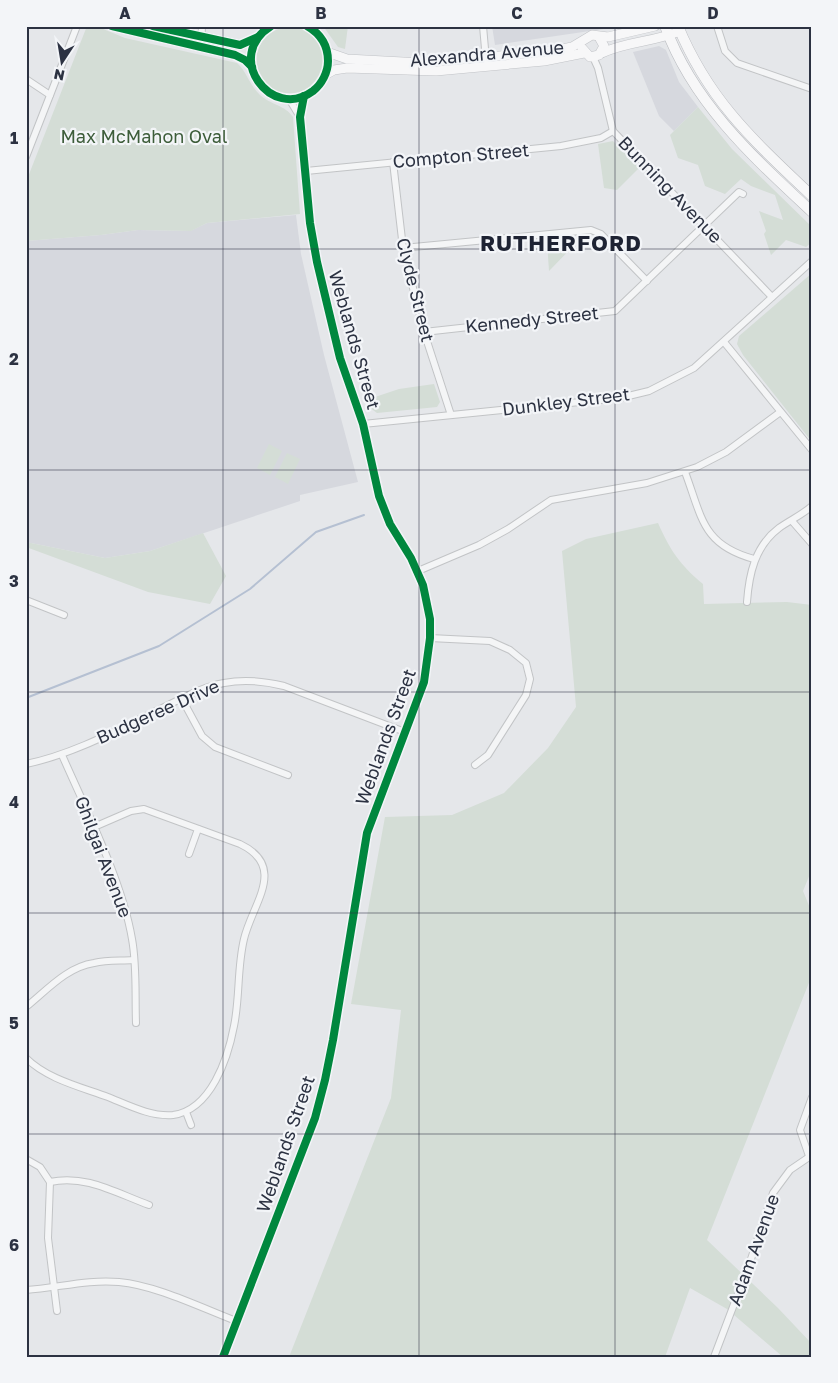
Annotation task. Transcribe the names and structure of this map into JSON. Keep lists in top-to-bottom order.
{
  "streets": {
    "main road": ["Alexandra Avenue"],
    "street": [
      "Compton Street",
      "Bunning Avenue",
      "Clyde Street",
      "Kennedy Street",
      "Weblands Street",
      "Dunkley Street",
      "Budgeree Drive",
      "Ghilgai Avenue",
      "Adam Avenue"
    ]
  },
  "crossings": [
    ["Alexandra Avenue", "Bunning Avenue"],
    ["Compton Street", "Bunning Avenue"],
    ["Compton Street", "Clyde Street"],
    ["Compton Street", "Weblands Street"],
    ["Bunning Avenue", "Kennedy Street"],
    ["Bunning Avenue", "Dunkley Street"],
    ["Clyde Street", "Kennedy Street"],
    ["Clyde Street", "Dunkley Street"],
    ["Weblands Street", "Dunkley Street"],
    ["Weblands Street", "Budgeree Drive"],
    ["Budgeree Drive", "Ghilgai Avenue"]
  ],
  "districts": ["RUTHERFORD"],
  "parks": ["Max McMahon Oval"],
  "north": "bottom",
  "grid": {
    "columns": [
      "A",
      "B",
      "C",
      "D"
    ],
    "rows": [
      "1",
      "2",
      "3",
      "4",
      "5",
      "6"
    ]
  }
}
